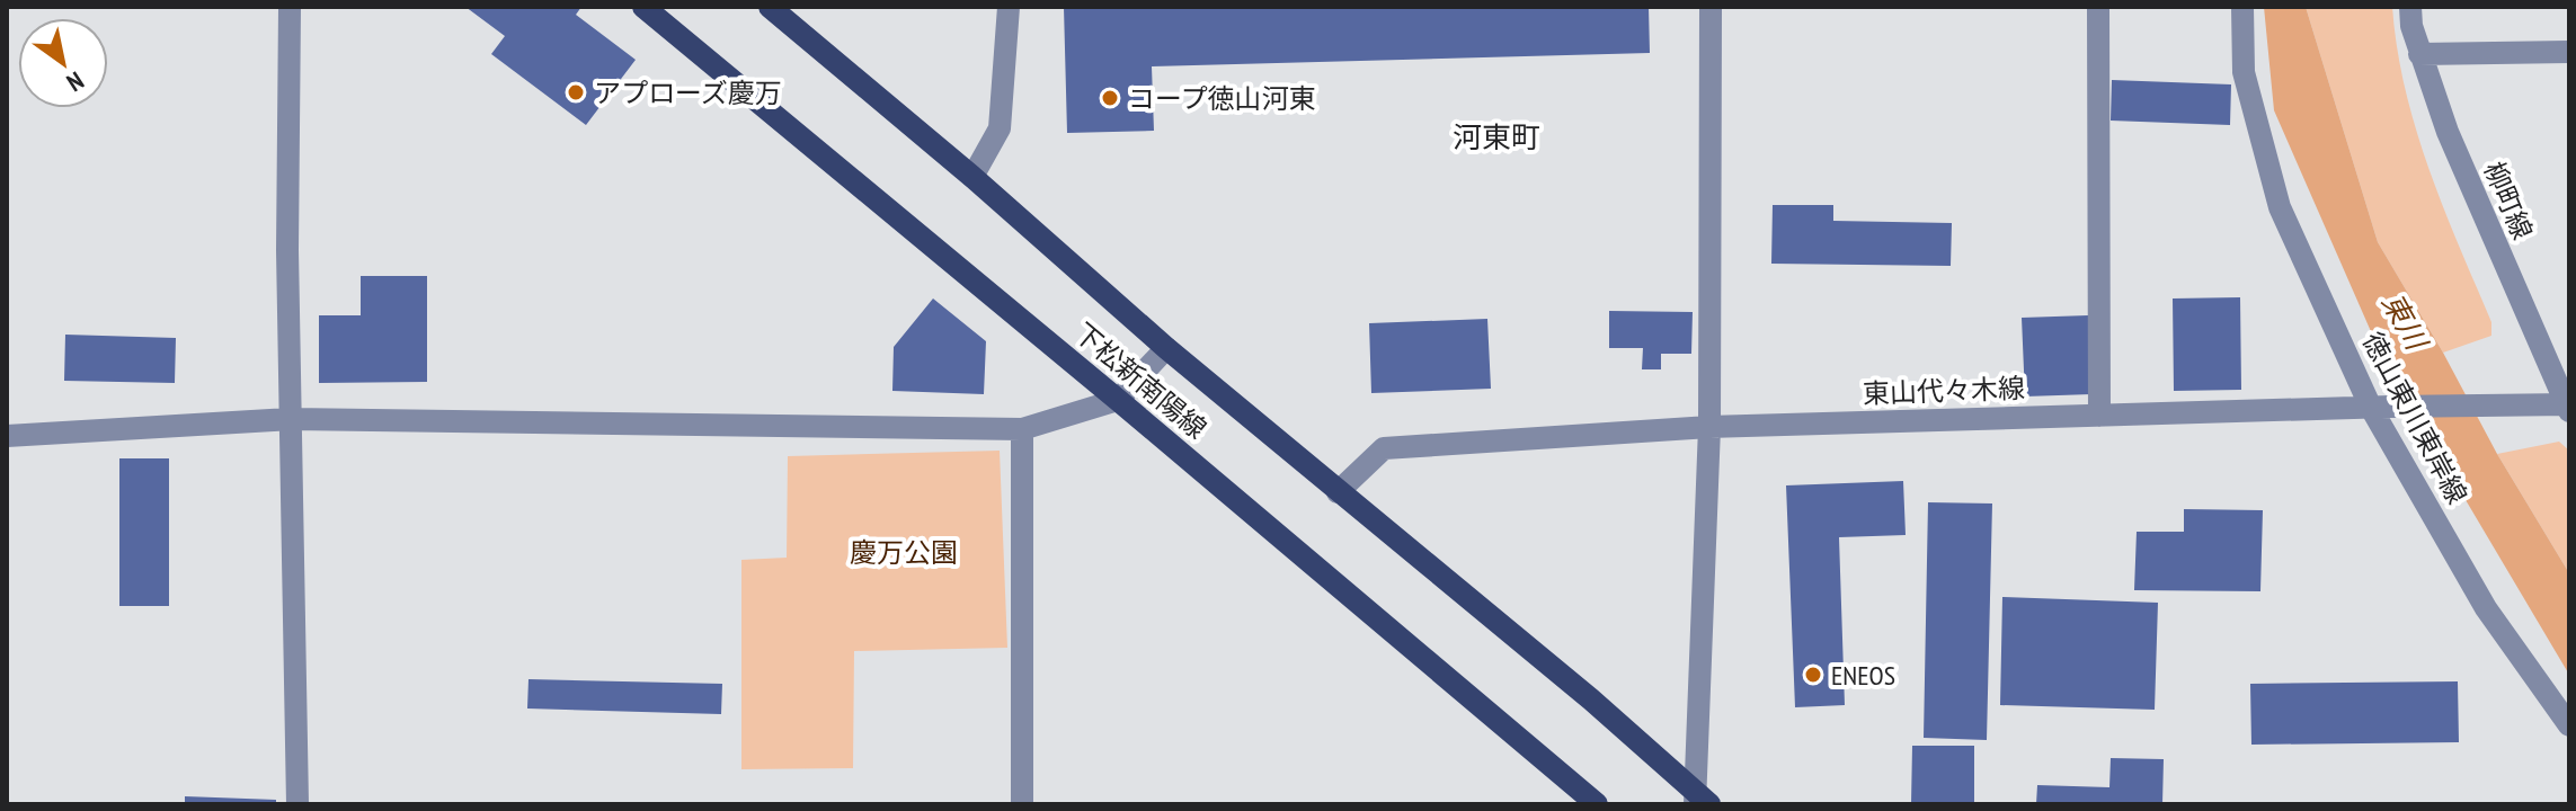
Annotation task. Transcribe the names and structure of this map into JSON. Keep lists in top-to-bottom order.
{
  "streets": {
    "main road": ["下松新南陽線"],
    "street": ["柳町線", "東山代々木線", "徳山東川東岸線"]
  },
  "crossings": [
    ["柳町線", "東山代々木線"],
    ["下松新南陽線", "東山代々木線"],
    ["東山代々木線", "徳山東川東岸線"]
  ],
  "districts": ["河東町"],
  "water": ["東川"],
  "parks": ["慶万公園"],
  "places": ["アプローズ慶万", "コープ徳山河東", "ENEOS"],
  "north": "bottom right"
}
